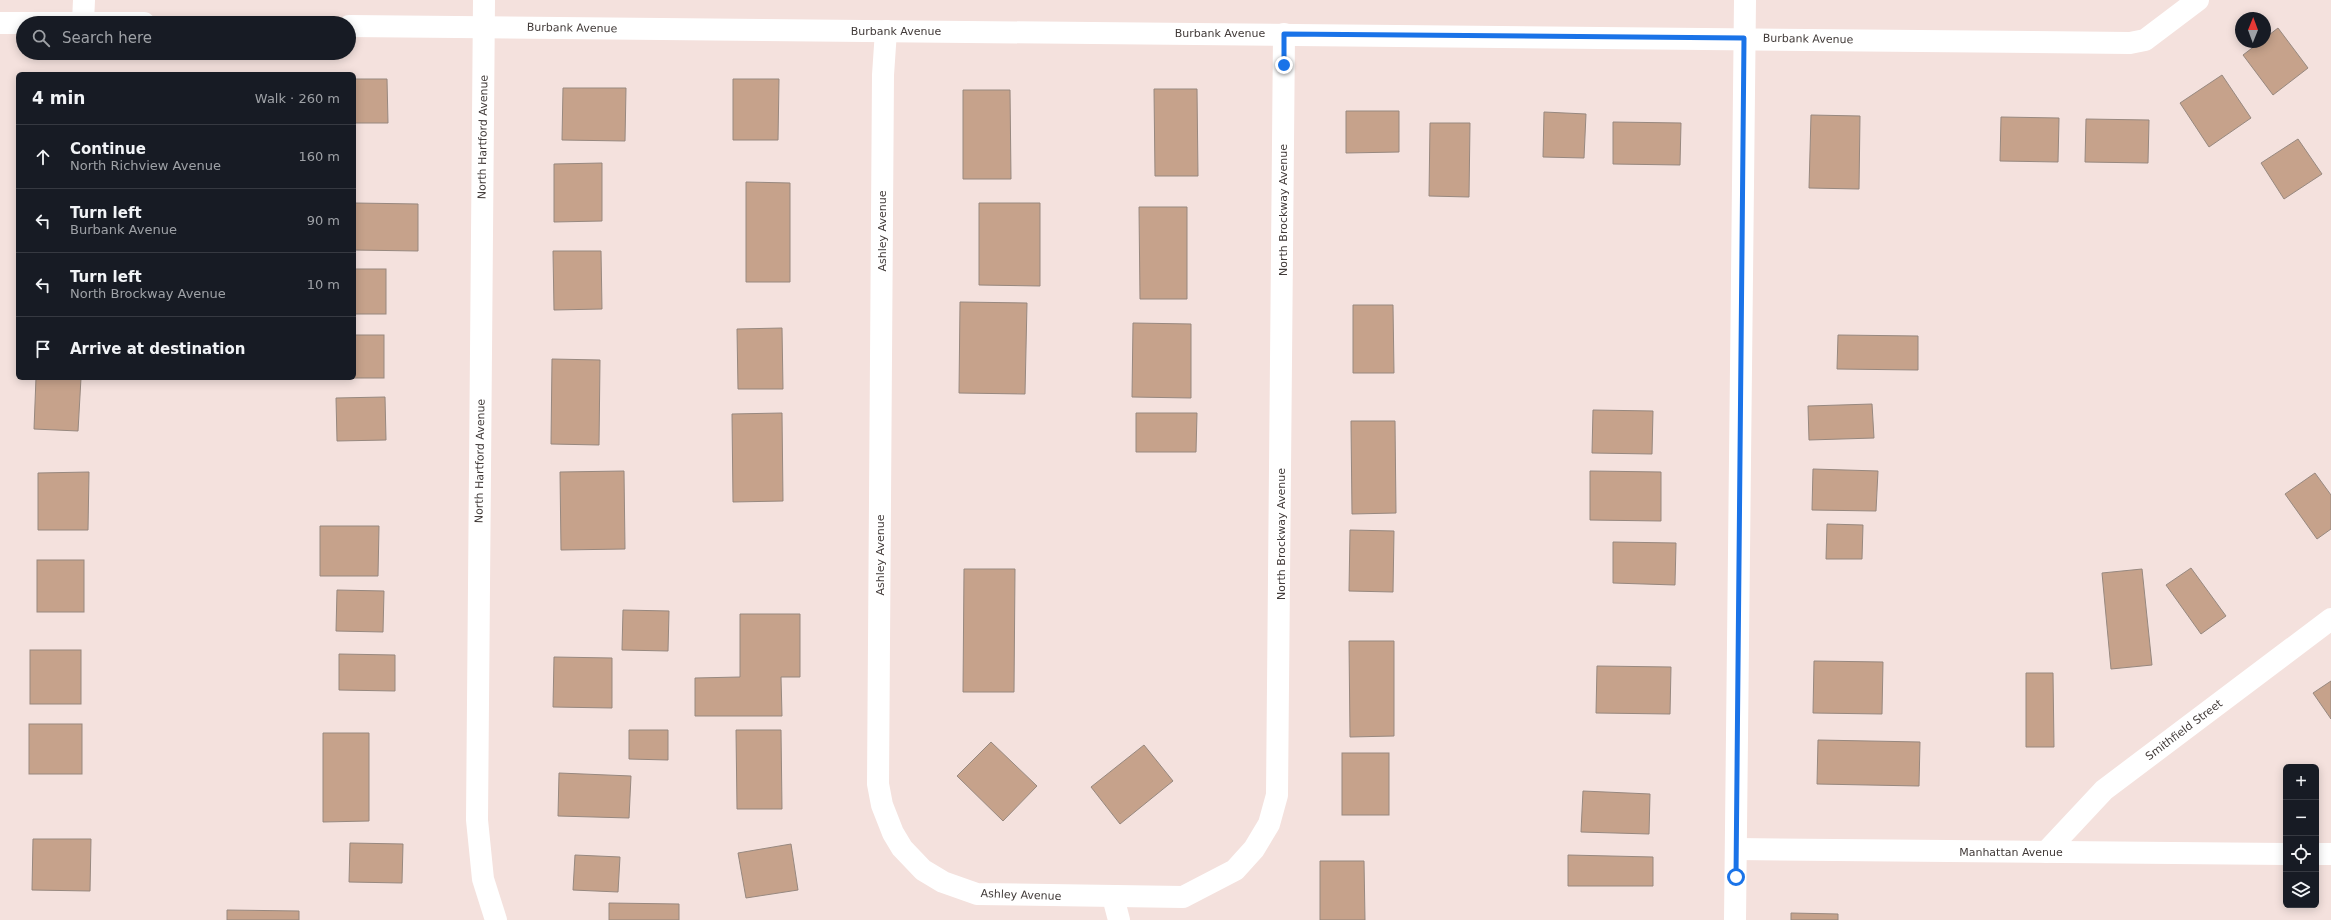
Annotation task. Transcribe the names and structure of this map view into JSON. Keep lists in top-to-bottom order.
{
  "streets": {
    "street": [
      "Burbank Avenue",
      "North Hartford Avenue",
      "North Brockway Avenue",
      "Ashley Avenue",
      "Smithfield Street",
      "Manhattan Avenue"
    ]
  },
  "crossings": [
    ["Burbank Avenue", "North Hartford Avenue"],
    ["Burbank Avenue", "North Brockway Avenue"],
    ["Burbank Avenue", "Ashley Avenue"],
    ["North Brockway Avenue", "Ashley Avenue"],
    ["Smithfield Street", "Manhattan Avenue"]
  ],
  "north": "top",
  "page": {
    "search": "Search here",
    "heading": ["4 min", "Walk · 260 m"],
    "list": [
      ["Continue", "North Richview Avenue", "160 m"],
      ["Turn left", "Burbank Avenue", "90 m"],
      ["Turn left", "North Brockway Avenue", "10 m"],
      "Arrive at destination"
    ],
    "map_buttons": ["+", "−"]
  }
}
